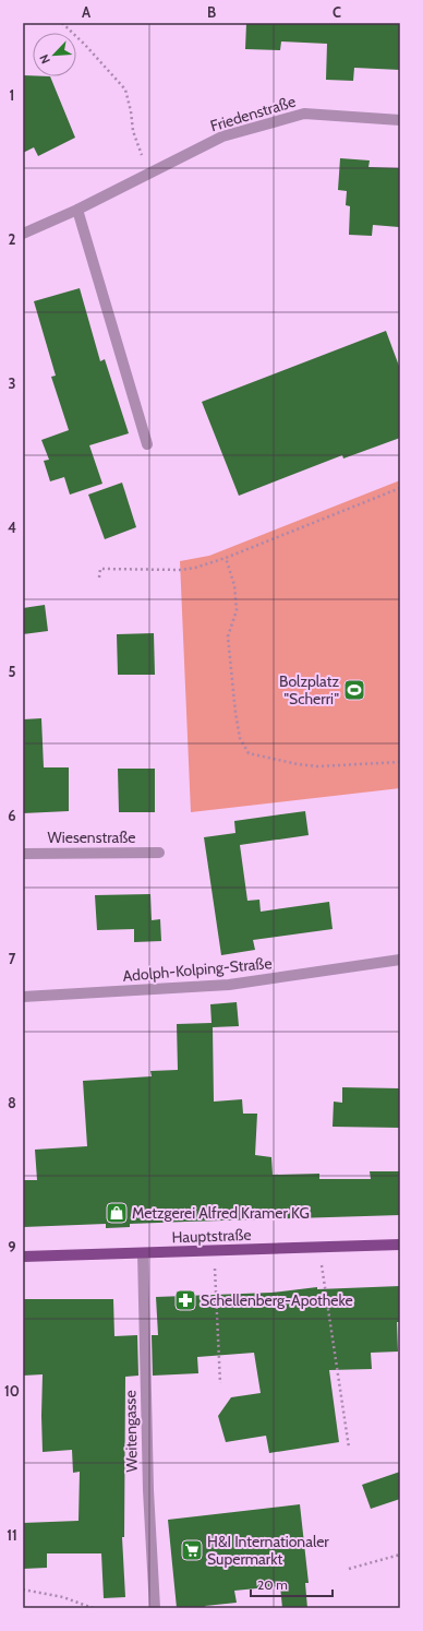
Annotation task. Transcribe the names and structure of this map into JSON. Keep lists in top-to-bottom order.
{
  "streets": {
    "main road": ["Hauptstraße"],
    "street": [
      "Friedenstraße",
      "Wiesenstraße",
      "Adolph-Kolping-Straße",
      "Weitengasse"
    ]
  },
  "crossings": [
    ["Hauptstraße", "Weitengasse"]
  ],
  "places": {
    "sports": ["Bolzplatz \"Scherri\""],
    "shop": ["Metzgerei Alfred Kramer KG"],
    "pharmacy": ["Schellenberg-Apotheke"],
    "supermarket": ["H&I Internationaler Supermarkt"]
  },
  "scale_bar": "20 m",
  "north": "bottom left",
  "grid": {
    "columns": ["A", "B", "C"],
    "rows": [
      "1",
      "2",
      "3",
      "4",
      "5",
      "6",
      "7",
      "8",
      "9",
      "10",
      "11"
    ]
  }
}
